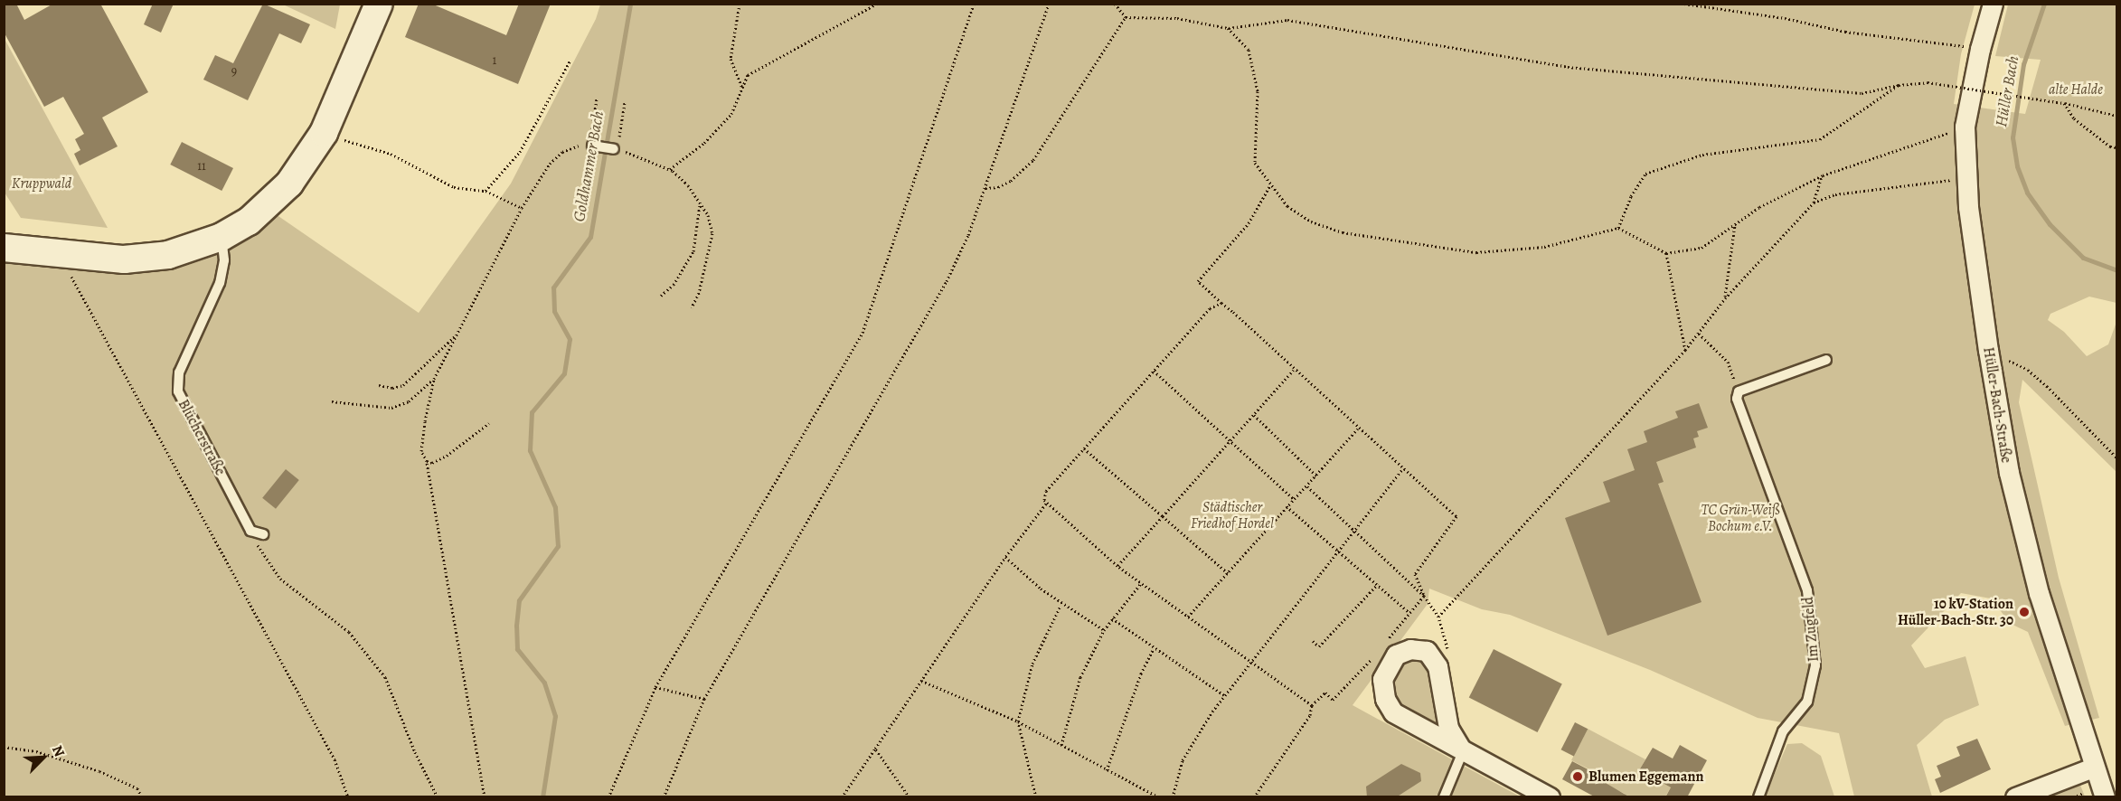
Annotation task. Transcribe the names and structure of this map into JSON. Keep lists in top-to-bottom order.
{
  "streets": {
    "street": ["Hüller-Bach-Straße"],
    "lane": ["Blücherstraße", "Im Zugfeld"]
  },
  "water": ["Hüller Bach", "Goldhammer Bach"],
  "parks": [
    "alte Halde",
    "Kruppwald",
    "Städtischer Friedhof Hordel",
    "TC Grün-Weiß Bochum e.V."
  ],
  "places": ["10 kV-Station Hüller-Bach-Str. 30", "Blumen Eggemann"],
  "house_numbers": ["1", "9", "11"],
  "north": "top right"
}
